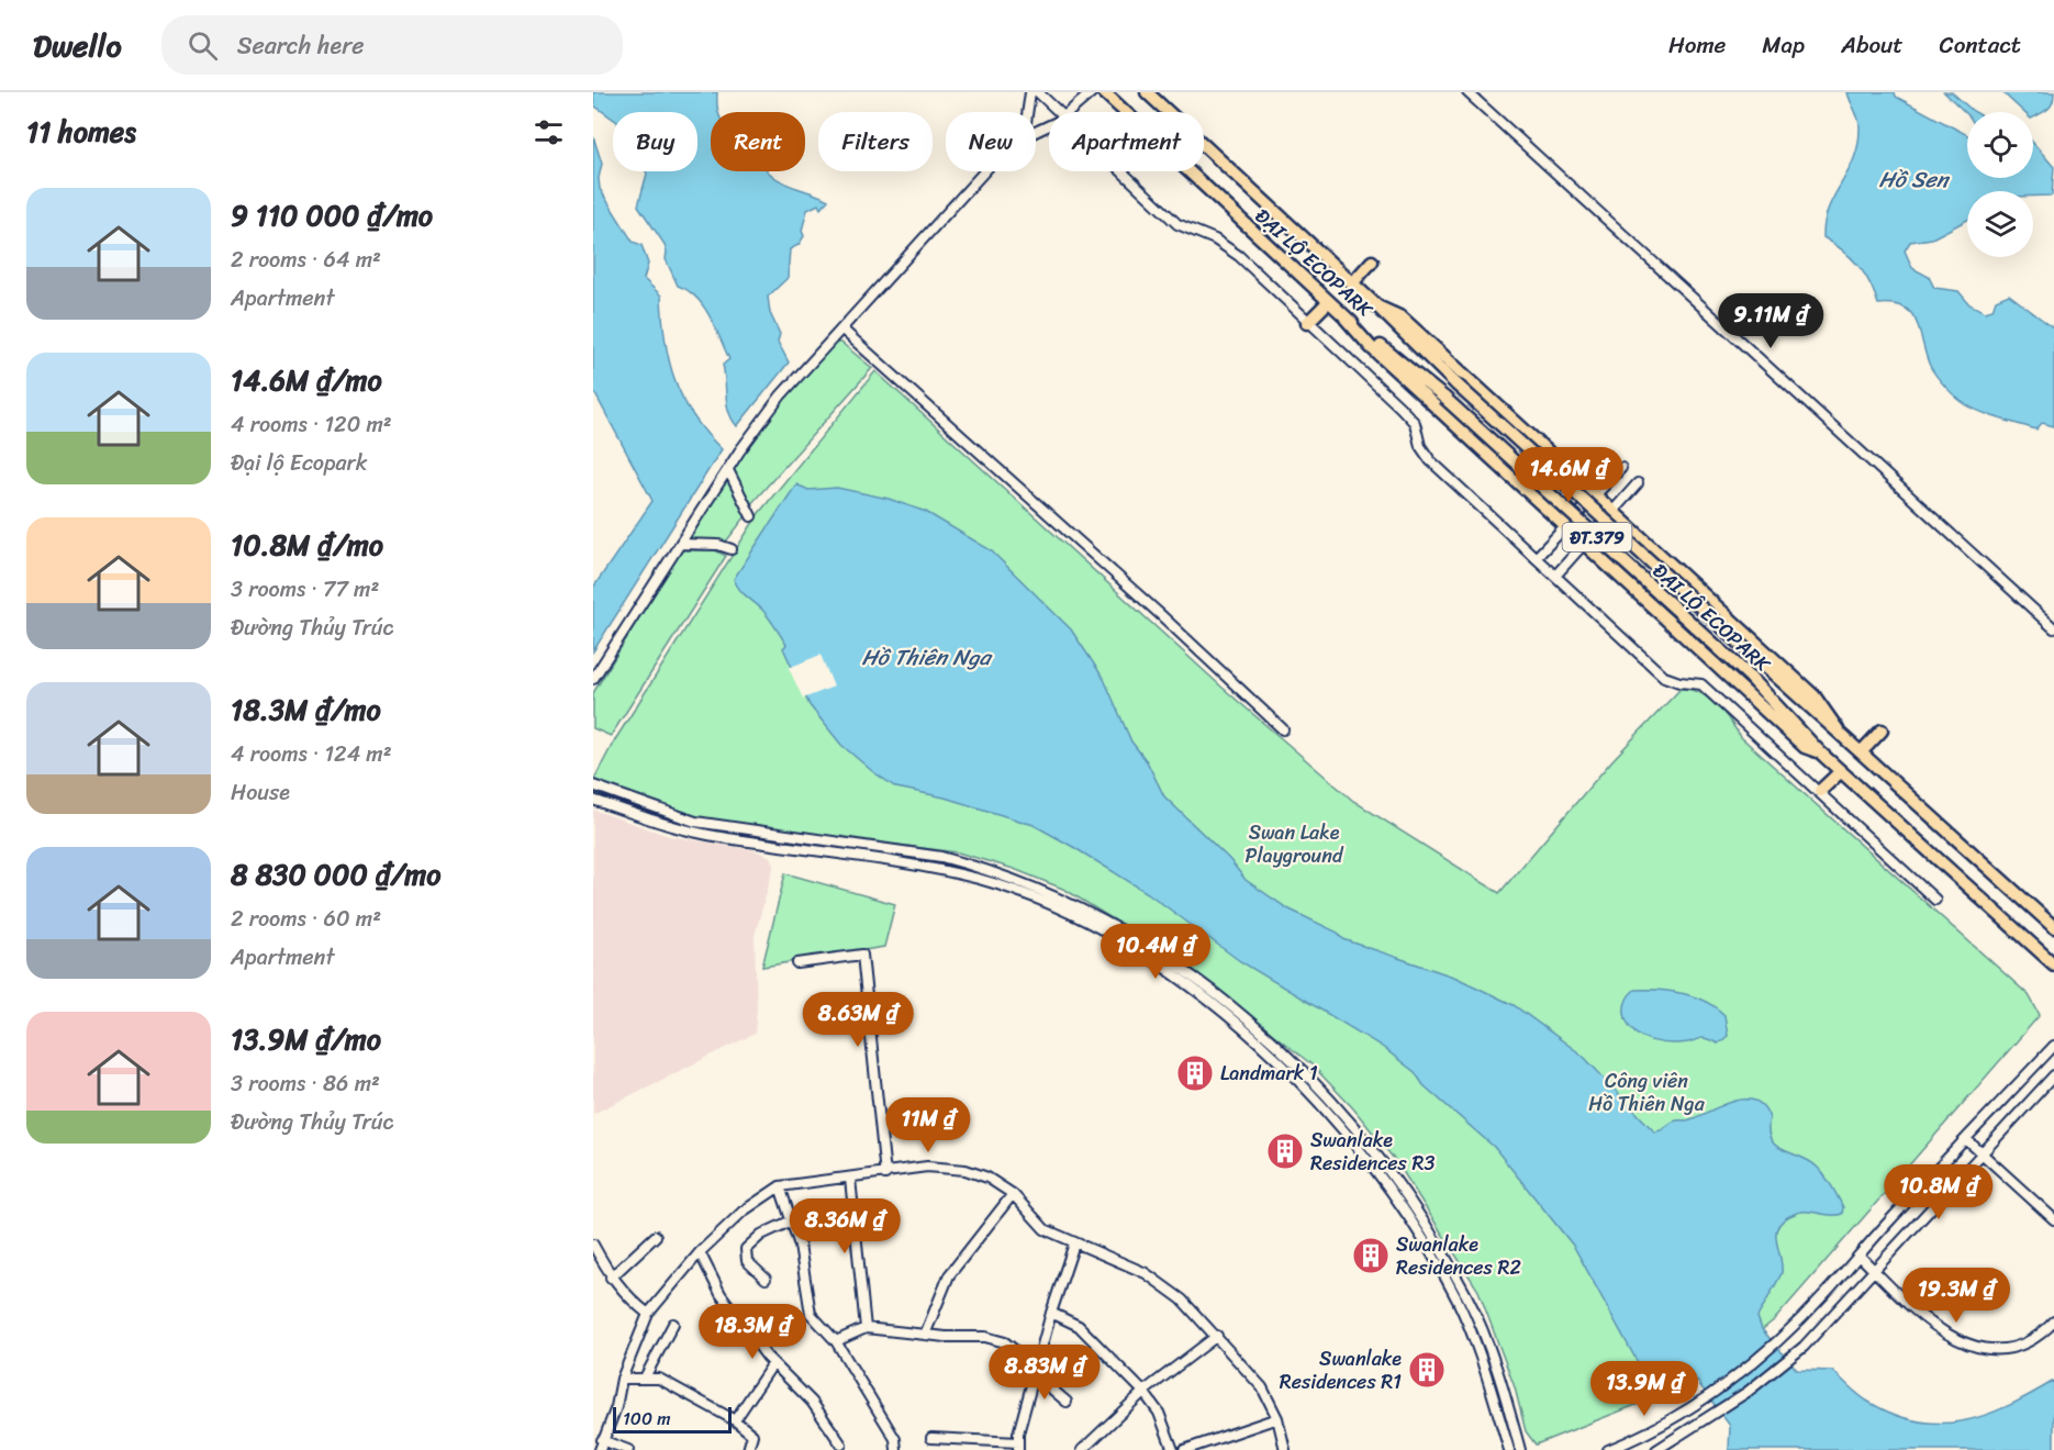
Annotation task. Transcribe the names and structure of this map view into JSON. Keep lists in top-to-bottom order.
{
  "streets": {
    "highway": ["ĐẠI LỘ ECOPARK", "ĐT.379"]
  },
  "water": ["Hồ Sen", "Hồ Thiên Nga"],
  "parks": ["Swan Lake Playground", "Công viên Hồ Thiên Nga"],
  "places": {
    "building": [
      "Landmark 1",
      "Swanlake Residences R3",
      "Swanlake Residences R2",
      "Swanlake Residences R1"
    ]
  },
  "scale_bar": "100 m",
  "page": {
    "header": "Dwello",
    "search": "Search here",
    "nav": [
      "Home",
      "Map",
      "About",
      "Contact"
    ],
    "heading": "11 homes",
    "chip": [
      "Buy",
      "Rent",
      "Filters",
      "New",
      "Apartment"
    ],
    "list": [
      {
        "name": "9 110 000 ₫/mo",
        "note": "2 rooms · 64 m² · Apartment"
      },
      {
        "name": "14.6M ₫/mo",
        "note": "4 rooms · 120 m² · Đại lộ Ecopark"
      },
      {
        "name": "10.8M ₫/mo",
        "note": "3 rooms · 77 m² · Đường Thủy Trúc"
      },
      {
        "name": "18.3M ₫/mo",
        "note": "4 rooms · 124 m² · House"
      },
      {
        "name": "8 830 000 ₫/mo",
        "note": "2 rooms · 60 m² · Apartment"
      },
      {
        "name": "13.9M ₫/mo",
        "note": "3 rooms · 86 m² · Đường Thủy Trúc"
      }
    ],
    "price": [
      "9.11M ₫",
      "14.6M ₫",
      "10.4M ₫",
      "8.63M ₫",
      "11M ₫",
      "10.8M ₫",
      "8.36M ₫",
      "19.3M ₫",
      "18.3M ₫",
      "8.83M ₫",
      "13.9M ₫"
    ],
    "scale": "100 m"
  }
}
